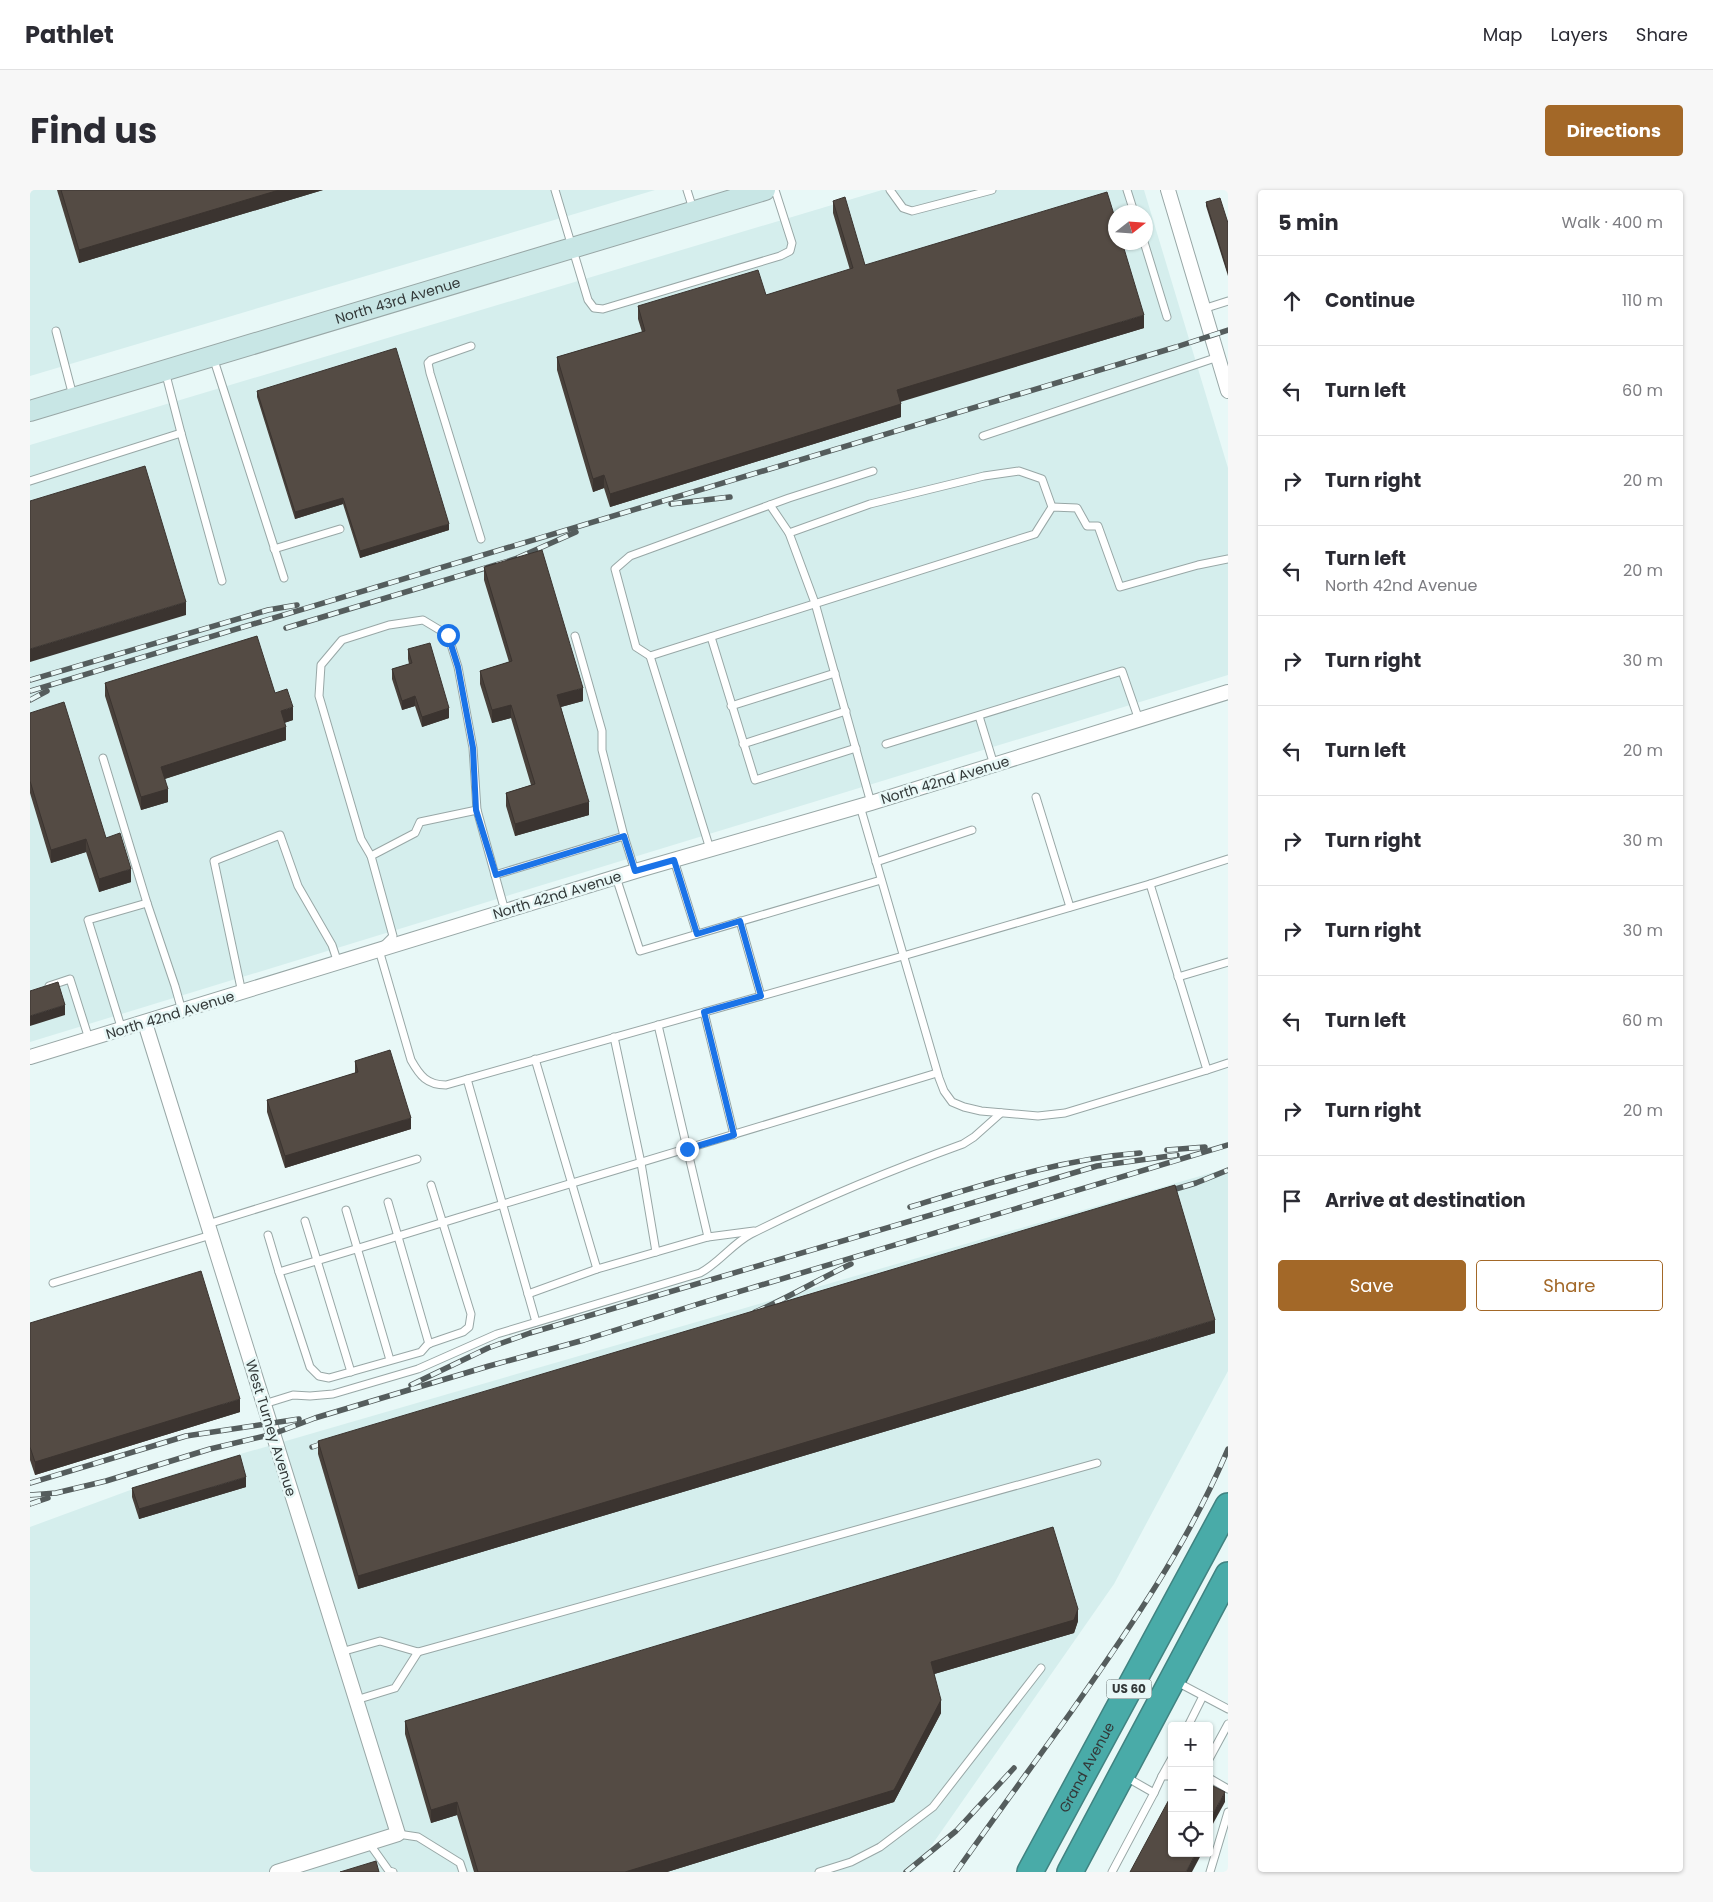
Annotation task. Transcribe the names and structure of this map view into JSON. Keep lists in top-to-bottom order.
{
  "streets": {
    "highway": ["US 60", "Grand Avenue"],
    "main road": ["North 43rd Avenue"],
    "street": ["North 42nd Avenue", "West Turney Avenue"]
  },
  "crossings": [
    ["North 42nd Avenue", "West Turney Avenue"]
  ],
  "north": "right",
  "page": {
    "header": "Pathlet",
    "nav": ["Map", "Layers", "Share"],
    "title": "Find us",
    "buttons": [
      "Directions",
      ["Save", "Share"]
    ],
    "heading": ["5 min", "Walk · 400 m"],
    "list": [
      ["Continue", "110 m"],
      ["Turn left", "60 m"],
      ["Turn right", "20 m"],
      ["Turn left", "North 42nd Avenue", "20 m"],
      ["Turn right", "30 m"],
      ["Turn left", "20 m"],
      ["Turn right", "30 m"],
      ["Turn right", "30 m"],
      ["Turn left", "60 m"],
      ["Turn right", "20 m"],
      "Arrive at destination"
    ],
    "map_buttons": ["+", "−"]
  }
}
